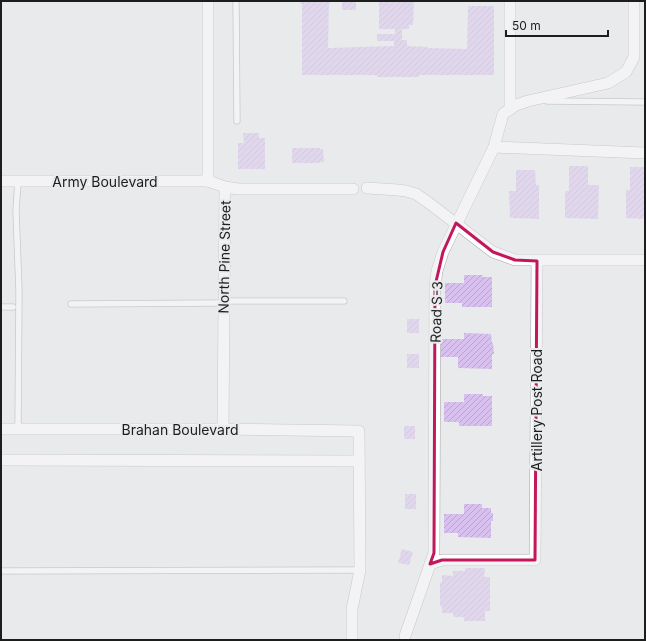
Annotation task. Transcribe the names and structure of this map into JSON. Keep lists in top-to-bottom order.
{
  "streets": {
    "street": [
      "Army Boulevard",
      "North Pine Street",
      "Road S-3",
      "Artillery Post Road",
      "Brahan Boulevard"
    ]
  },
  "crossings": [
    ["Army Boulevard", "North Pine Street"],
    ["North Pine Street", "Brahan Boulevard"],
    ["Road S-3", "Artillery Post Road"]
  ],
  "scale_bar": "50 m"
}
